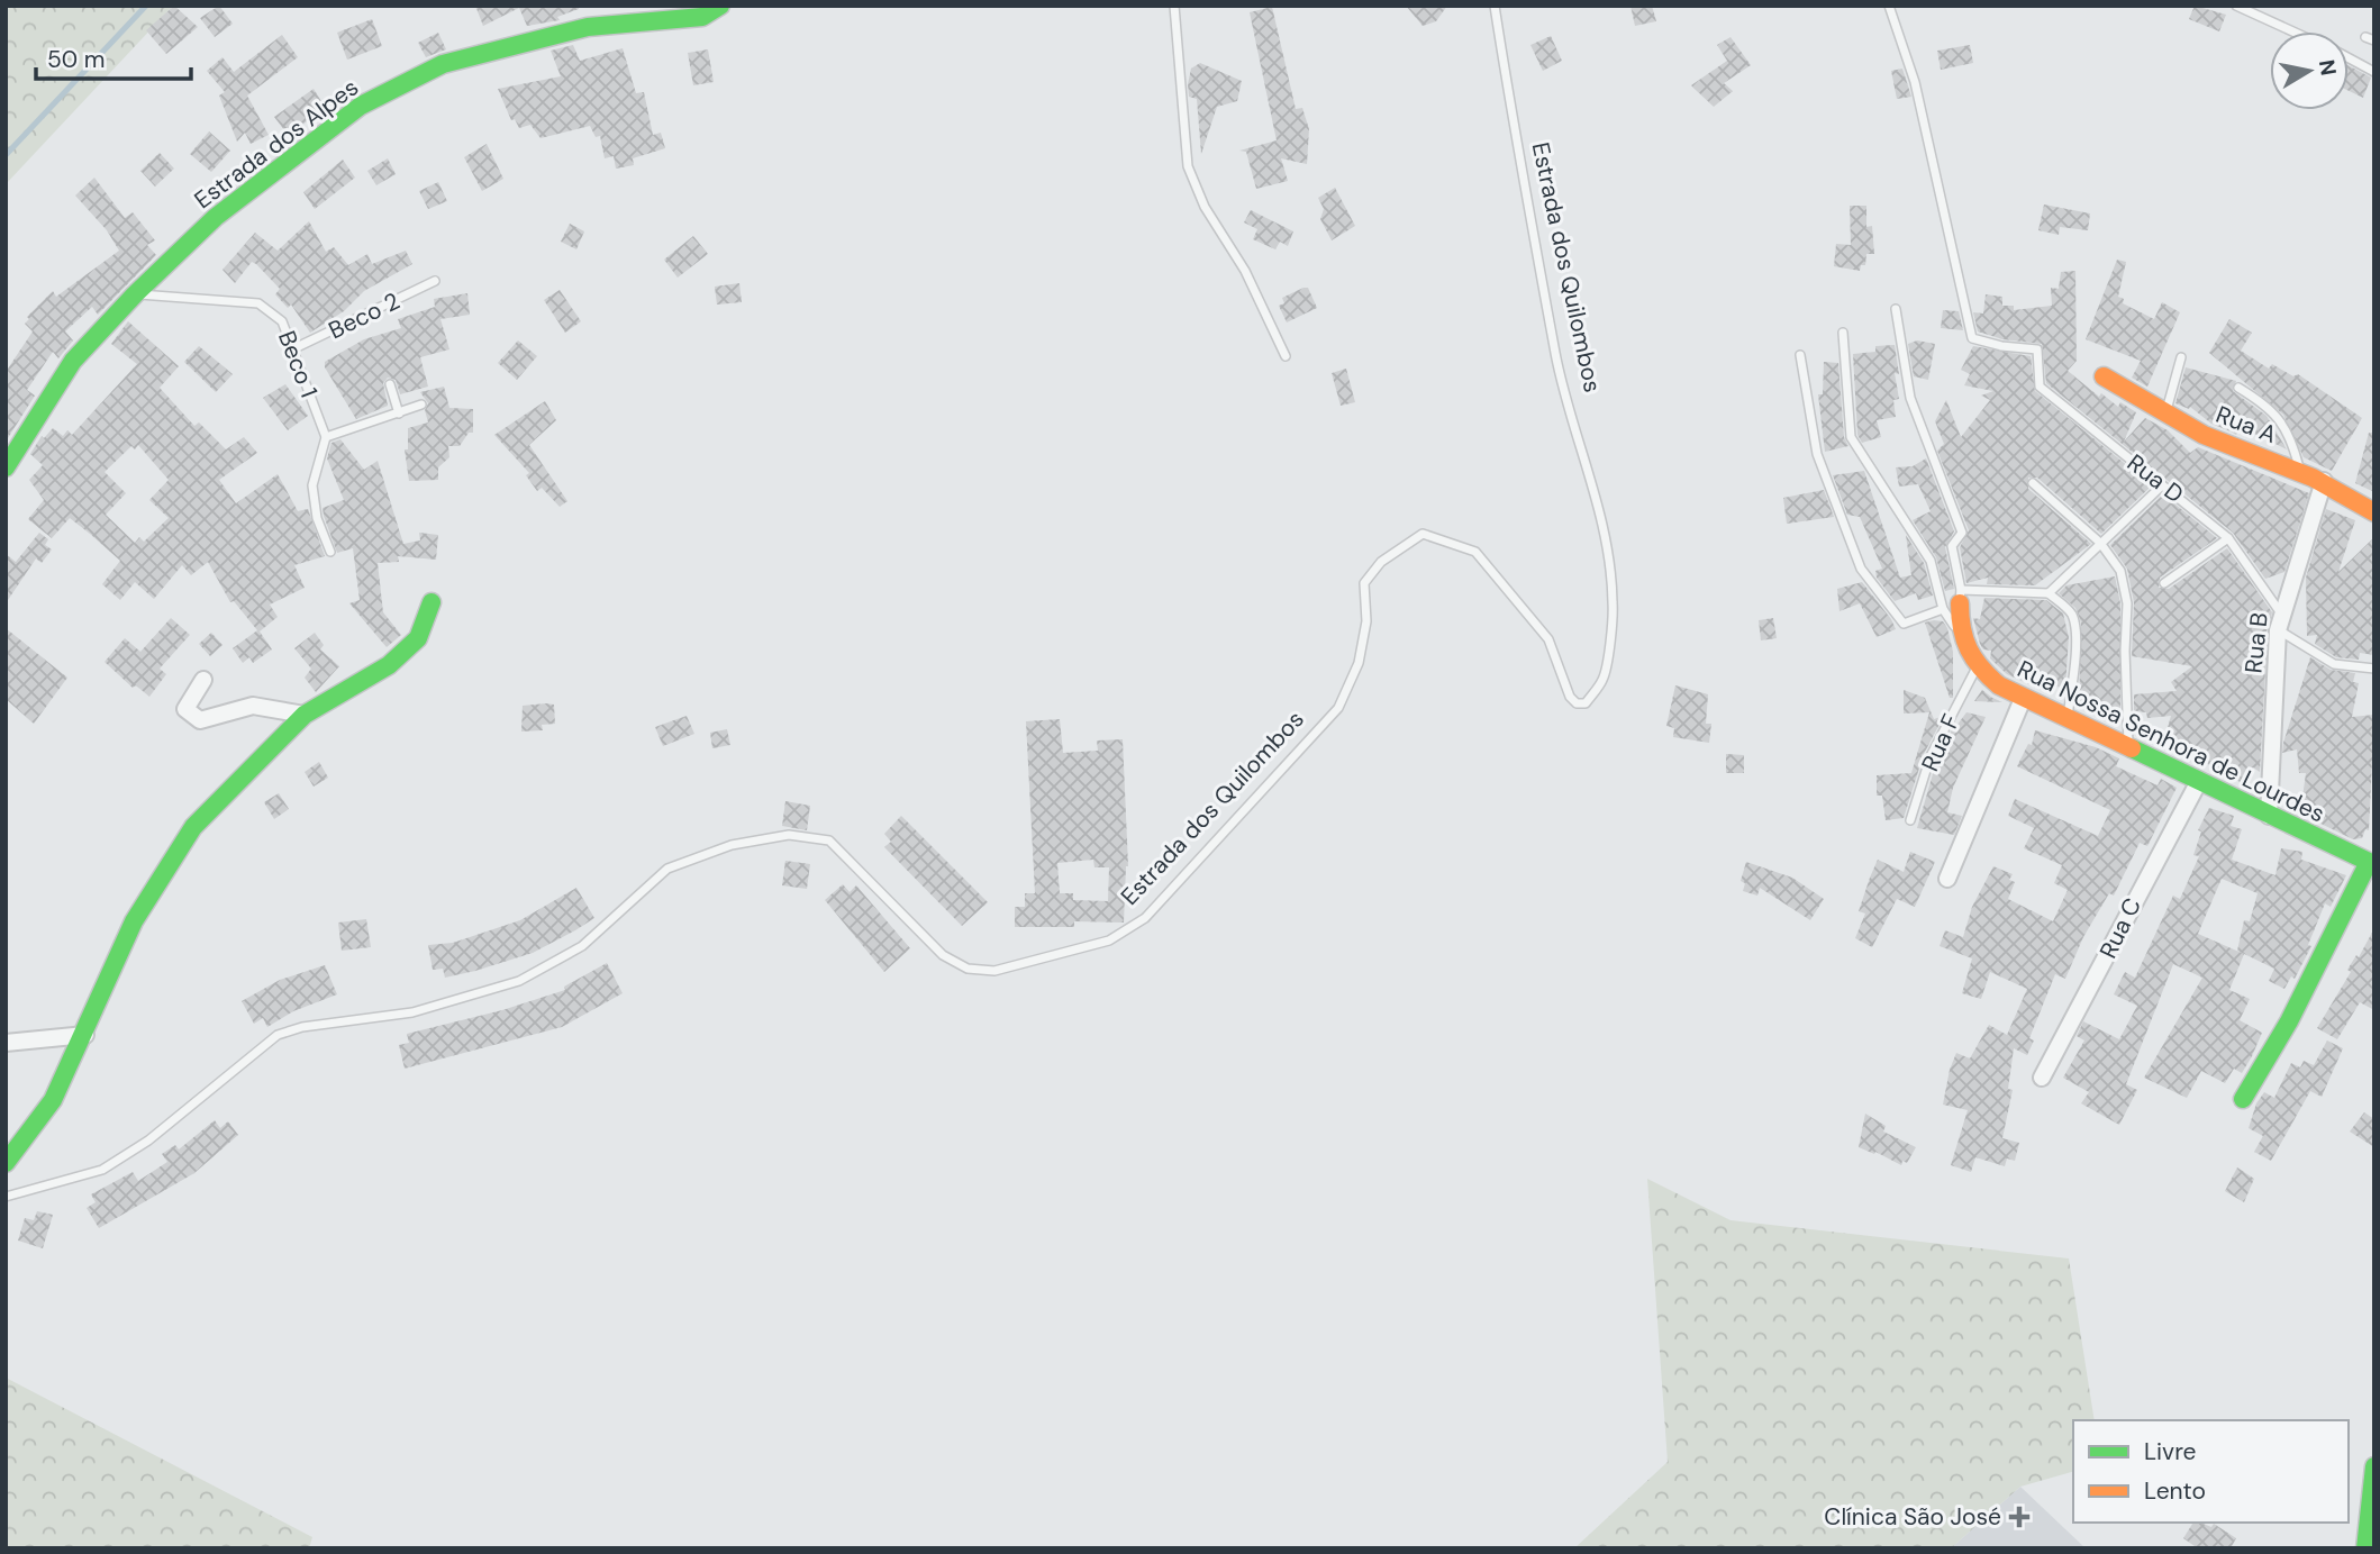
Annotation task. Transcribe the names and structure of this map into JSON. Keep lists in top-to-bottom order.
{
  "streets": {
    "street": [
      "Estrada dos Alpes",
      "Rua A",
      "Rua B",
      "Rua Nossa Senhora de Lourdes",
      "Rua C"
    ],
    "lane": [
      "Estrada dos Quilombos",
      "Beco 2",
      "Beco 1",
      "Rua D",
      "Rua F"
    ]
  },
  "crossings": [
    ["Estrada dos Alpes", "Beco 1"],
    ["Beco 2", "Beco 1"],
    ["Rua A", "Rua B"],
    ["Rua D", "Rua B"],
    ["Rua B", "Rua Nossa Senhora de Lourdes"],
    ["Rua Nossa Senhora de Lourdes", "Rua F"],
    ["Rua Nossa Senhora de Lourdes", "Rua C"]
  ],
  "places": {
    "health": ["Clínica São José"]
  },
  "legend": ["Livre", "Lento"],
  "scale_bar": "50 m",
  "north": "right"
}
